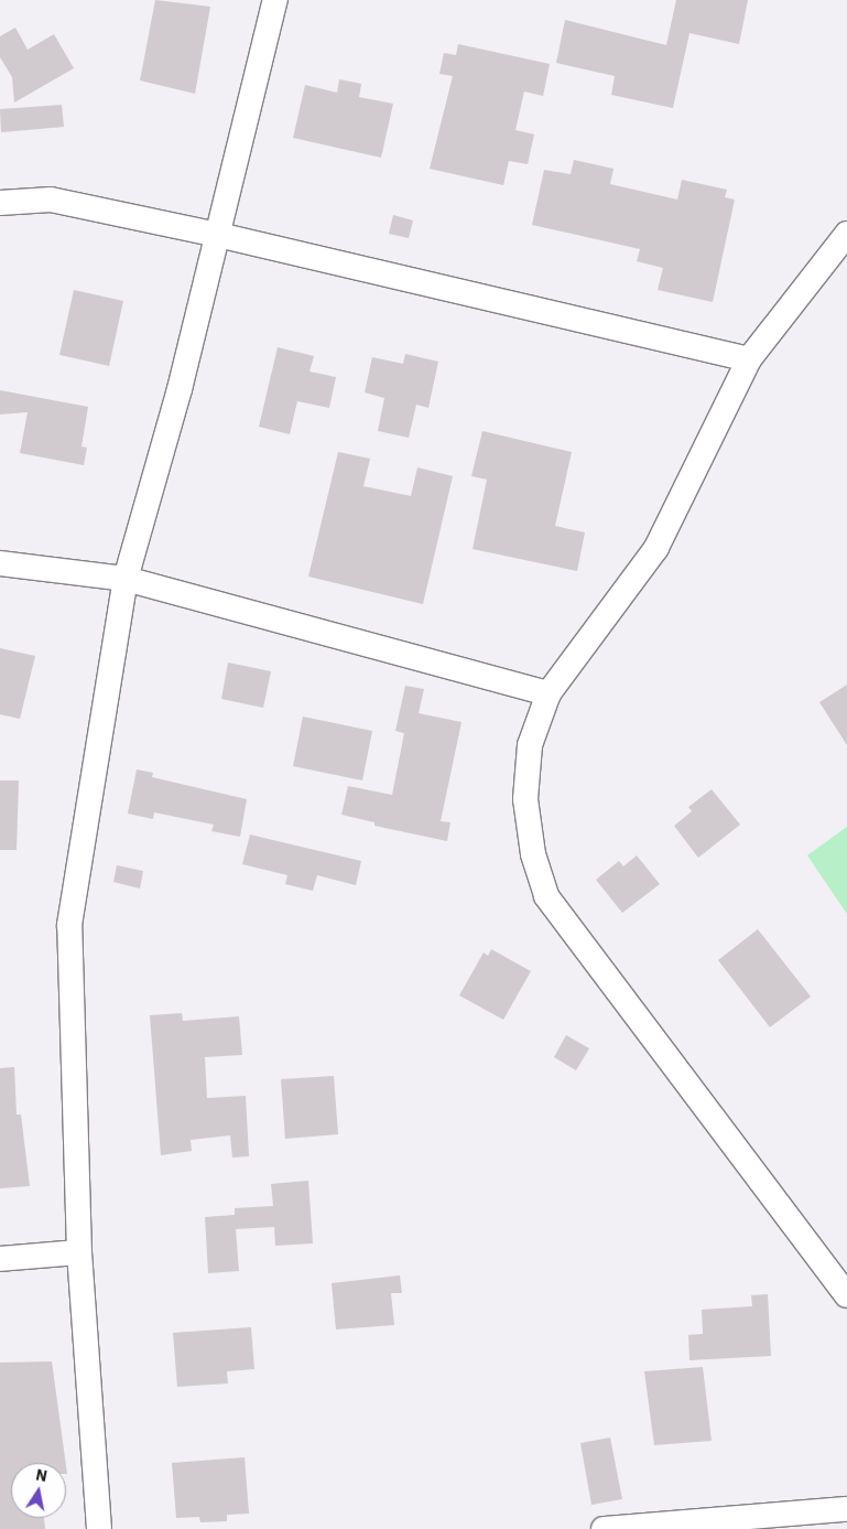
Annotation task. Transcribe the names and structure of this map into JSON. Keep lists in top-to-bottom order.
{
  "north": "top"
}
